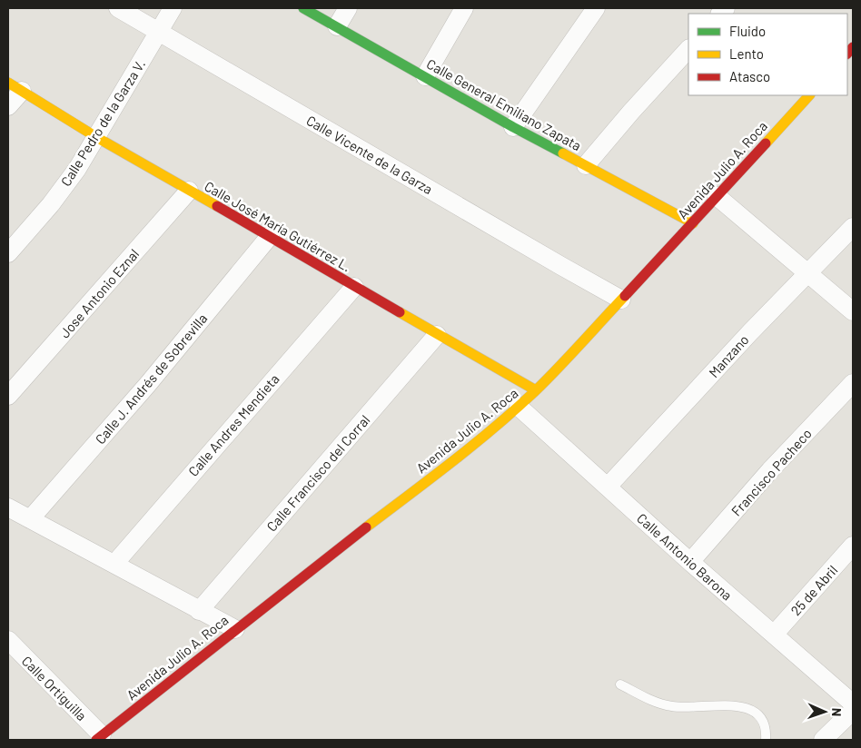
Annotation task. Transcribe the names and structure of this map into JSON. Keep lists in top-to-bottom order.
{
  "streets": {
    "street": [
      "Calle General Emiliano Zapata",
      "Calle Pedro de la Garza V.",
      "Calle Vicente de la Garza",
      "Avenida Julio A. Roca",
      "Calle José María Gutiérrez L.",
      "Jose Antonio Eznal",
      "Manzano",
      "Calle J. Andrés de Sobrevilla",
      "Calle Andres Mendieta",
      "Francisco Pacheco",
      "Calle Francisco del Corral",
      "Calle Antonio Barona",
      "25 de Abril",
      "Calle Ortiguilla"
    ]
  },
  "crossings": [
    ["Calle General Emiliano Zapata", "Avenida Julio A. Roca"],
    ["Calle Pedro de la Garza V.", "Calle Vicente de la Garza"],
    ["Calle Pedro de la Garza V.", "Calle José María Gutiérrez L."],
    ["Calle Vicente de la Garza", "Avenida Julio A. Roca"],
    ["Avenida Julio A. Roca", "Calle José María Gutiérrez L."],
    ["Avenida Julio A. Roca", "Calle Antonio Barona"],
    ["Avenida Julio A. Roca", "Calle Ortiguilla"],
    ["Calle José María Gutiérrez L.", "Jose Antonio Eznal"],
    ["Calle José María Gutiérrez L.", "Calle J. Andrés de Sobrevilla"],
    ["Calle José María Gutiérrez L.", "Calle Andres Mendieta"],
    ["Calle José María Gutiérrez L.", "Calle Francisco del Corral"],
    ["Manzano", "Calle Antonio Barona"],
    ["Francisco Pacheco", "Calle Antonio Barona"],
    ["Calle Antonio Barona", "25 de Abril"]
  ],
  "legend": ["Fluido", "Lento", "Atasco"],
  "north": "right"
}
